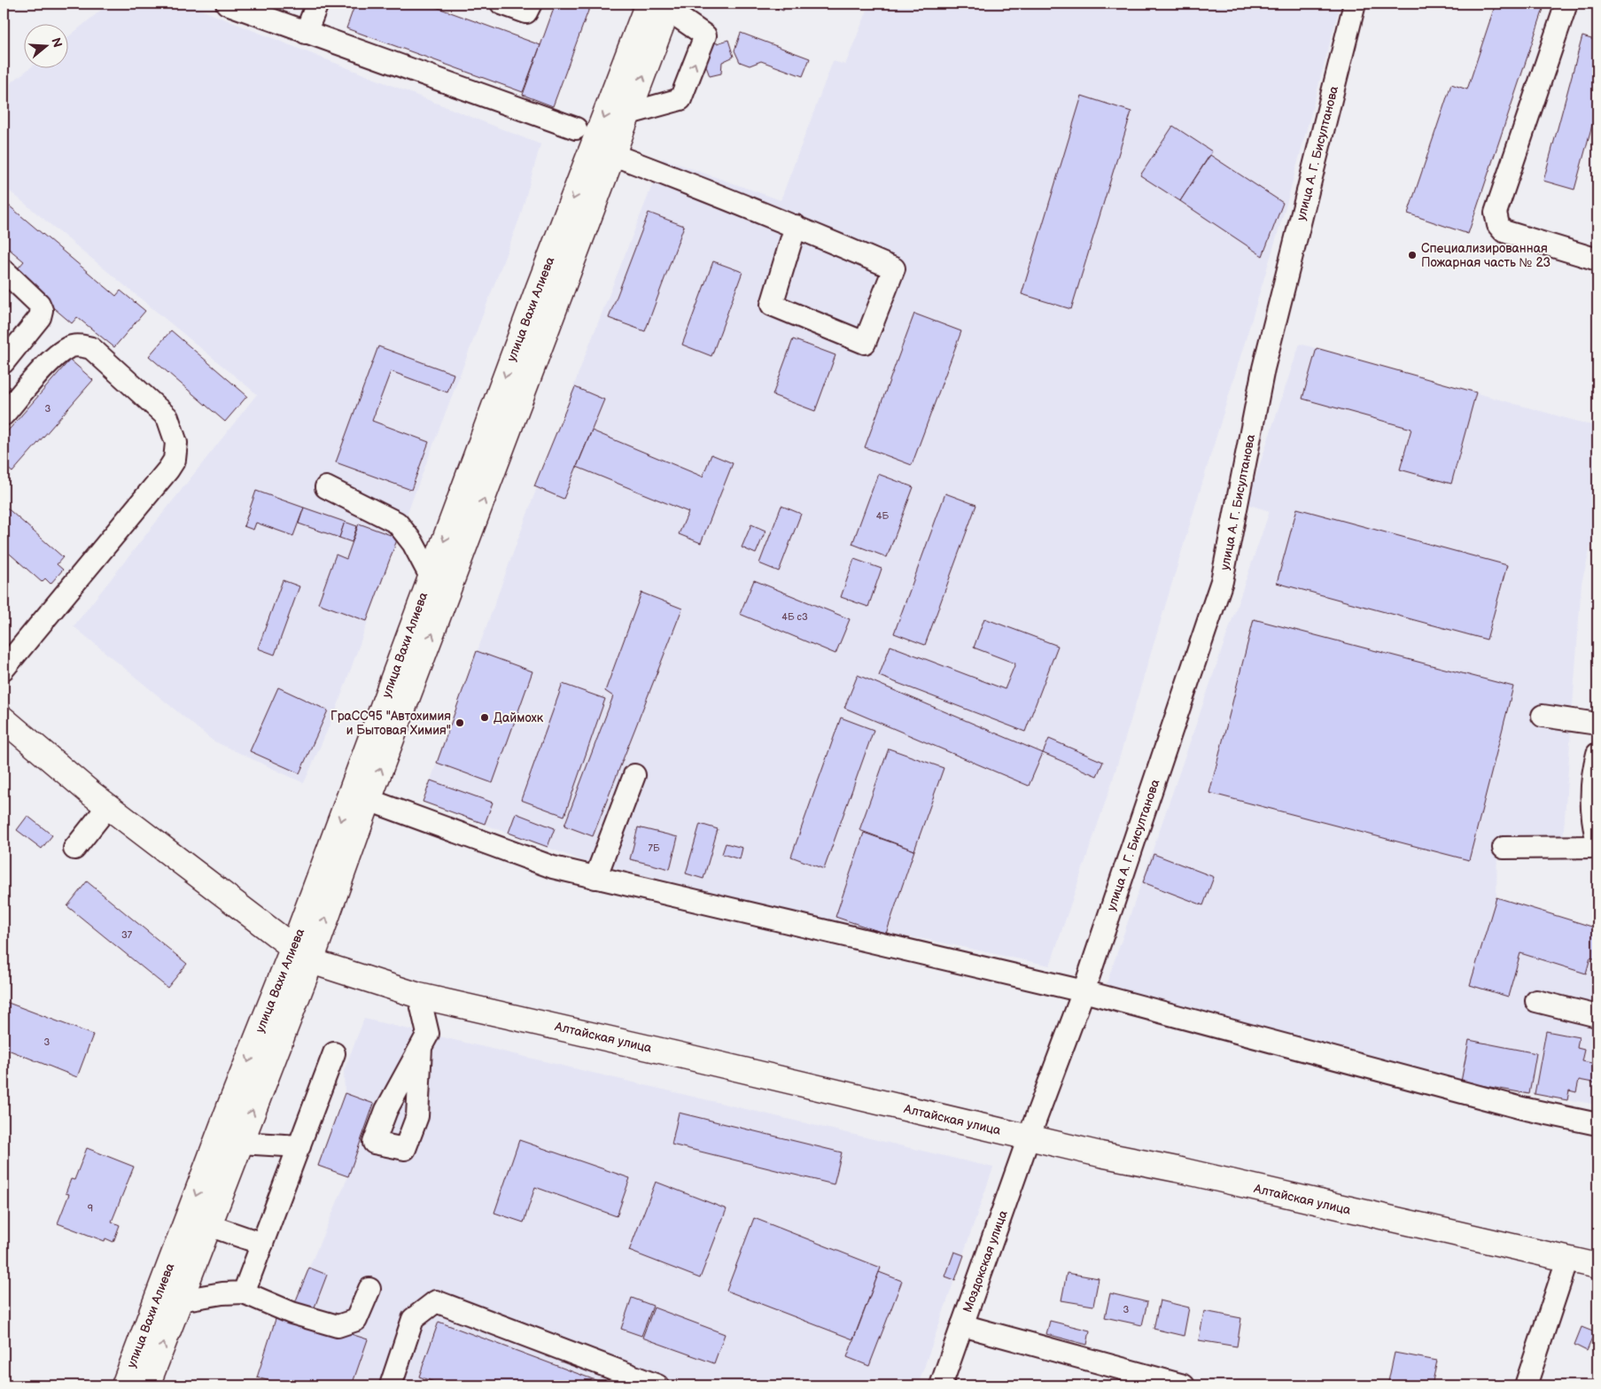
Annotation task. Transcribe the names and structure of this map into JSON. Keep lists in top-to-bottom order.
{
  "streets": {
    "main road": ["улица Вахи Алиева", "Алтайская улица"],
    "street": ["улица А. Г. Бисултанова", "Моздокская улица"]
  },
  "crossings": [
    ["улица А. Г. Бисултанова", "Алтайская улица"],
    ["улица А. Г. Бисултанова", "Моздокская улица"],
    ["улица Вахи Алиева", "Алтайская улица"],
    ["Алтайская улица", "Моздокская улица"]
  ],
  "places": ["Специализированная Пожарная часть № 23", "Даймохк", "ГраСС95 \"Автохимия и Бытовая Химия\""],
  "house_numbers": [
    "3",
    "4Б",
    "4Б с3",
    "7Б",
    "37",
    "3",
    "9",
    "3"
  ],
  "north": "right"
}
